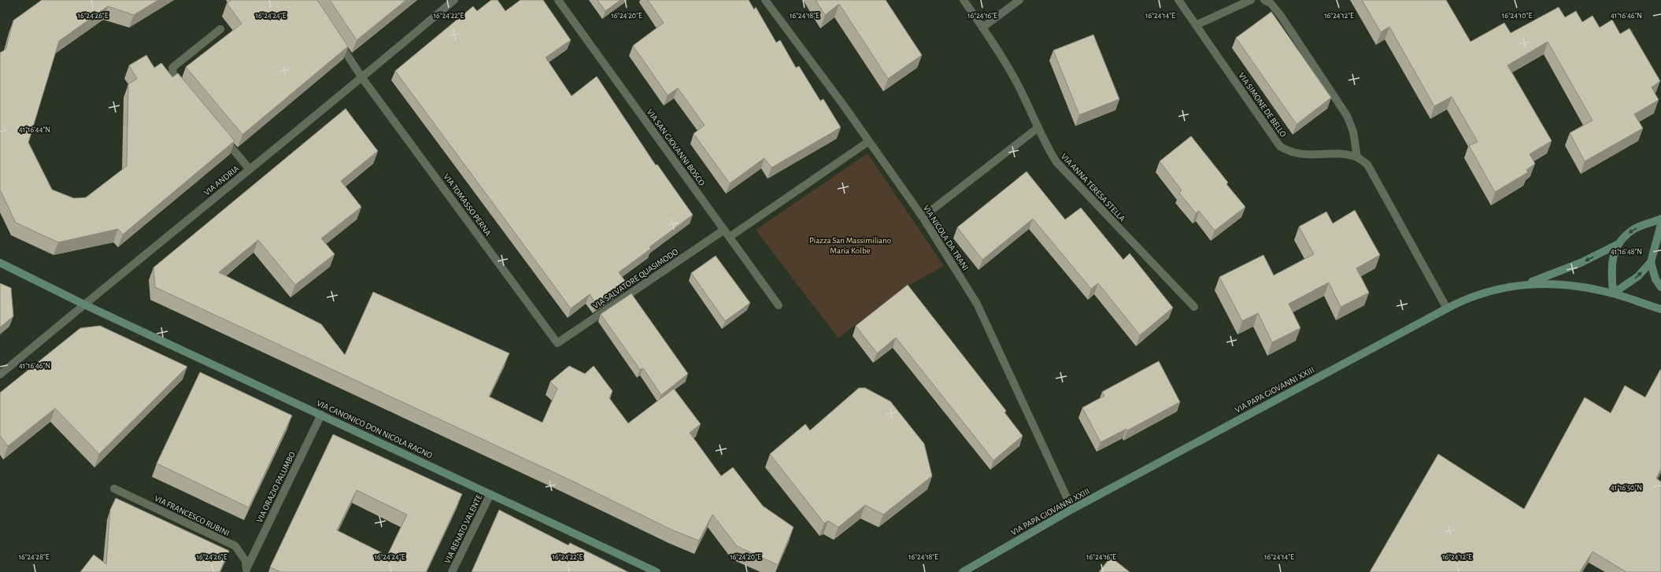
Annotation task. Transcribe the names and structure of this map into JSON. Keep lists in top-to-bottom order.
{
  "streets": {
    "main road": ["VIA PAPA GIOVANNI XXIII", "VIA CANONICO DON NICOLA RAGNO"],
    "street": [
      "VIA SIMONE DE BELLO",
      "VIA SAN GIOVANNI BOSCO",
      "VIA ANDRIA",
      "VIA ANNA TERESA STELLA",
      "VIA TOMASSO PERNA",
      "VIA NICOLA DA TRANI",
      "VIA SALVATORE QUASIMODO",
      "VIA ORAZIO PALUMBO",
      "VIA FRANCESCO RUBINI",
      "VIA RENATO VALENTE"
    ]
  },
  "crossings": [
    ["VIA SIMONE DE BELLO", "VIA PAPA GIOVANNI XXIII"],
    ["VIA SAN GIOVANNI BOSCO", "VIA SALVATORE QUASIMODO"],
    ["VIA ANDRIA", "VIA TOMASSO PERNA"],
    ["VIA ANDRIA", "VIA CANONICO DON NICOLA RAGNO"],
    ["VIA TOMASSO PERNA", "VIA SALVATORE QUASIMODO"],
    ["VIA NICOLA DA TRANI", "VIA PAPA GIOVANNI XXIII"],
    ["VIA CANONICO DON NICOLA RAGNO", "VIA ORAZIO PALUMBO"],
    ["VIA CANONICO DON NICOLA RAGNO", "VIA RENATO VALENTE"],
    ["VIA ORAZIO PALUMBO", "VIA FRANCESCO RUBINI"]
  ],
  "parks": ["Piazza San Massimiliano Maria Kolbe"],
  "coordinates": [
    "16°24'26\"E",
    "16°24'24\"E",
    "16°24'22\"E",
    "16°24'20\"E",
    "16°24'18\"E",
    "16°24'16\"E",
    "16°24'14\"E",
    "16°24'12\"E",
    "16°24'10\"E",
    "41°16'46\"N",
    "41°16'44\"N",
    "41°16'48\"N",
    "41°16'50\"N",
    "16°24'28\"E"
  ]
}
